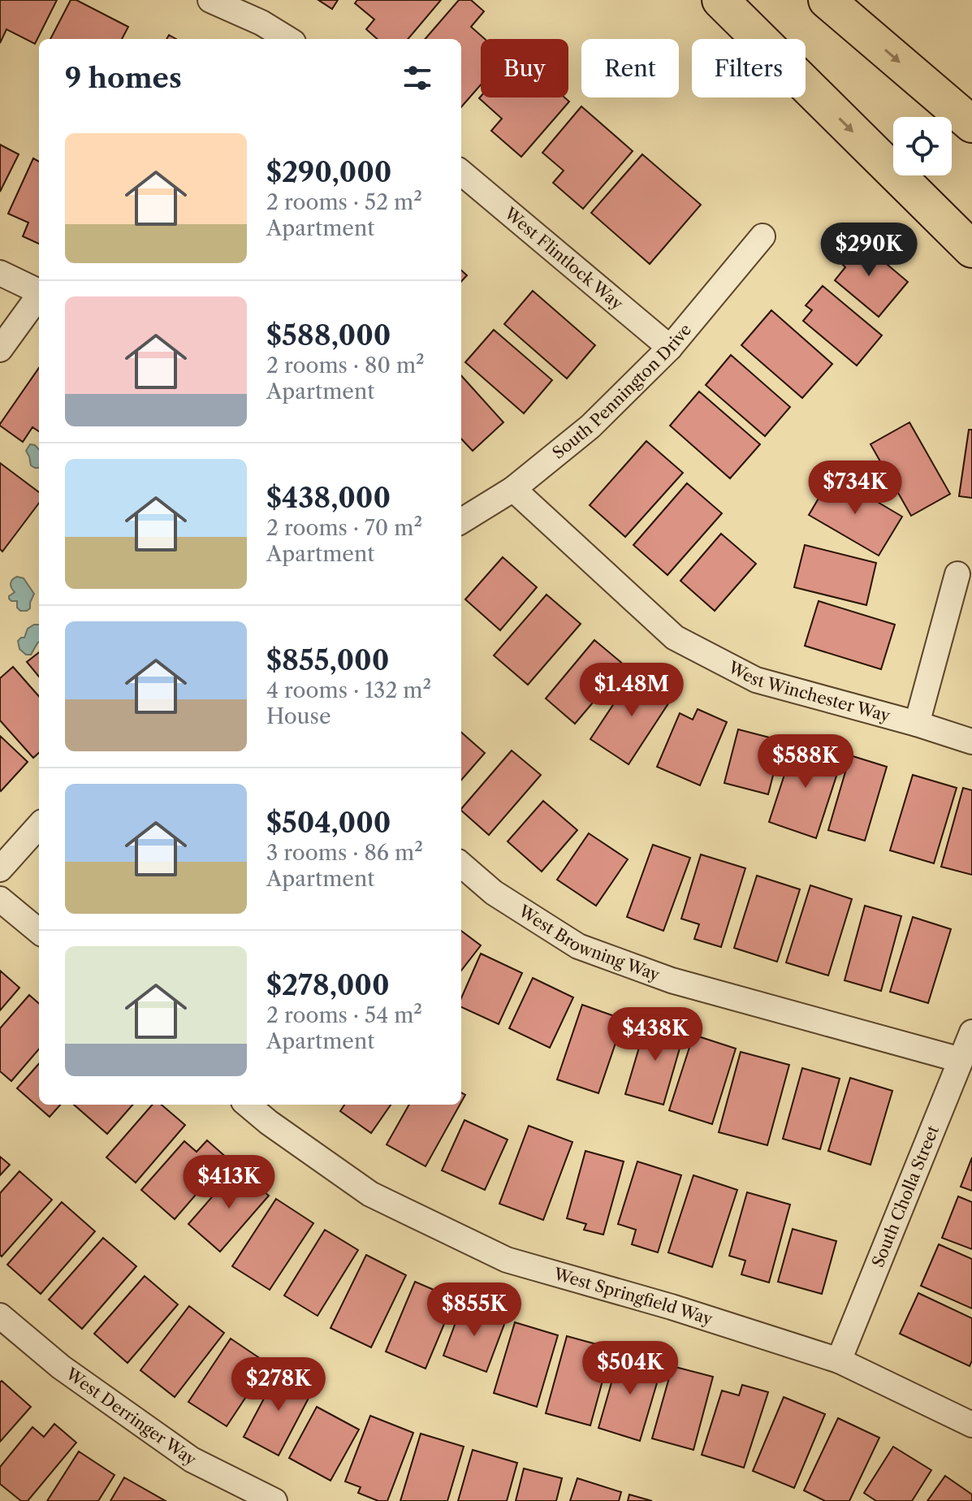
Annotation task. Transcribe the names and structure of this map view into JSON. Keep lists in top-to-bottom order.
{
  "streets": {
    "street": [
      "West Flintlock Way",
      "South Pennington Drive",
      "West Winchester Way",
      "West Browning Way",
      "South Cholla Street",
      "West Springfield Way",
      "West Derringer Way"
    ]
  },
  "crossings": [
    ["West Flintlock Way", "South Pennington Drive"],
    ["South Pennington Drive", "West Winchester Way"],
    ["West Browning Way", "South Cholla Street"],
    ["South Cholla Street", "West Springfield Way"]
  ],
  "page": {
    "chip": ["Buy", "Rent", "Filters"],
    "heading": "9 homes",
    "list": [
      {
        "name": "$290,000",
        "note": "2 rooms · 52 m² · Apartment"
      },
      {
        "name": "$588,000",
        "note": "2 rooms · 80 m² · Apartment"
      },
      {
        "name": "$438,000",
        "note": "2 rooms · 70 m² · Apartment"
      },
      {
        "name": "$855,000",
        "note": "4 rooms · 132 m² · House"
      },
      {
        "name": "$504,000",
        "note": "3 rooms · 86 m² · Apartment"
      },
      {
        "name": "$278,000",
        "note": "2 rooms · 54 m² · Apartment"
      }
    ],
    "price": [
      "$290K",
      "$734K",
      "$1.48M",
      "$588K",
      "$438K",
      "$413K",
      "$855K",
      "$504K",
      "$278K"
    ]
  }
}
